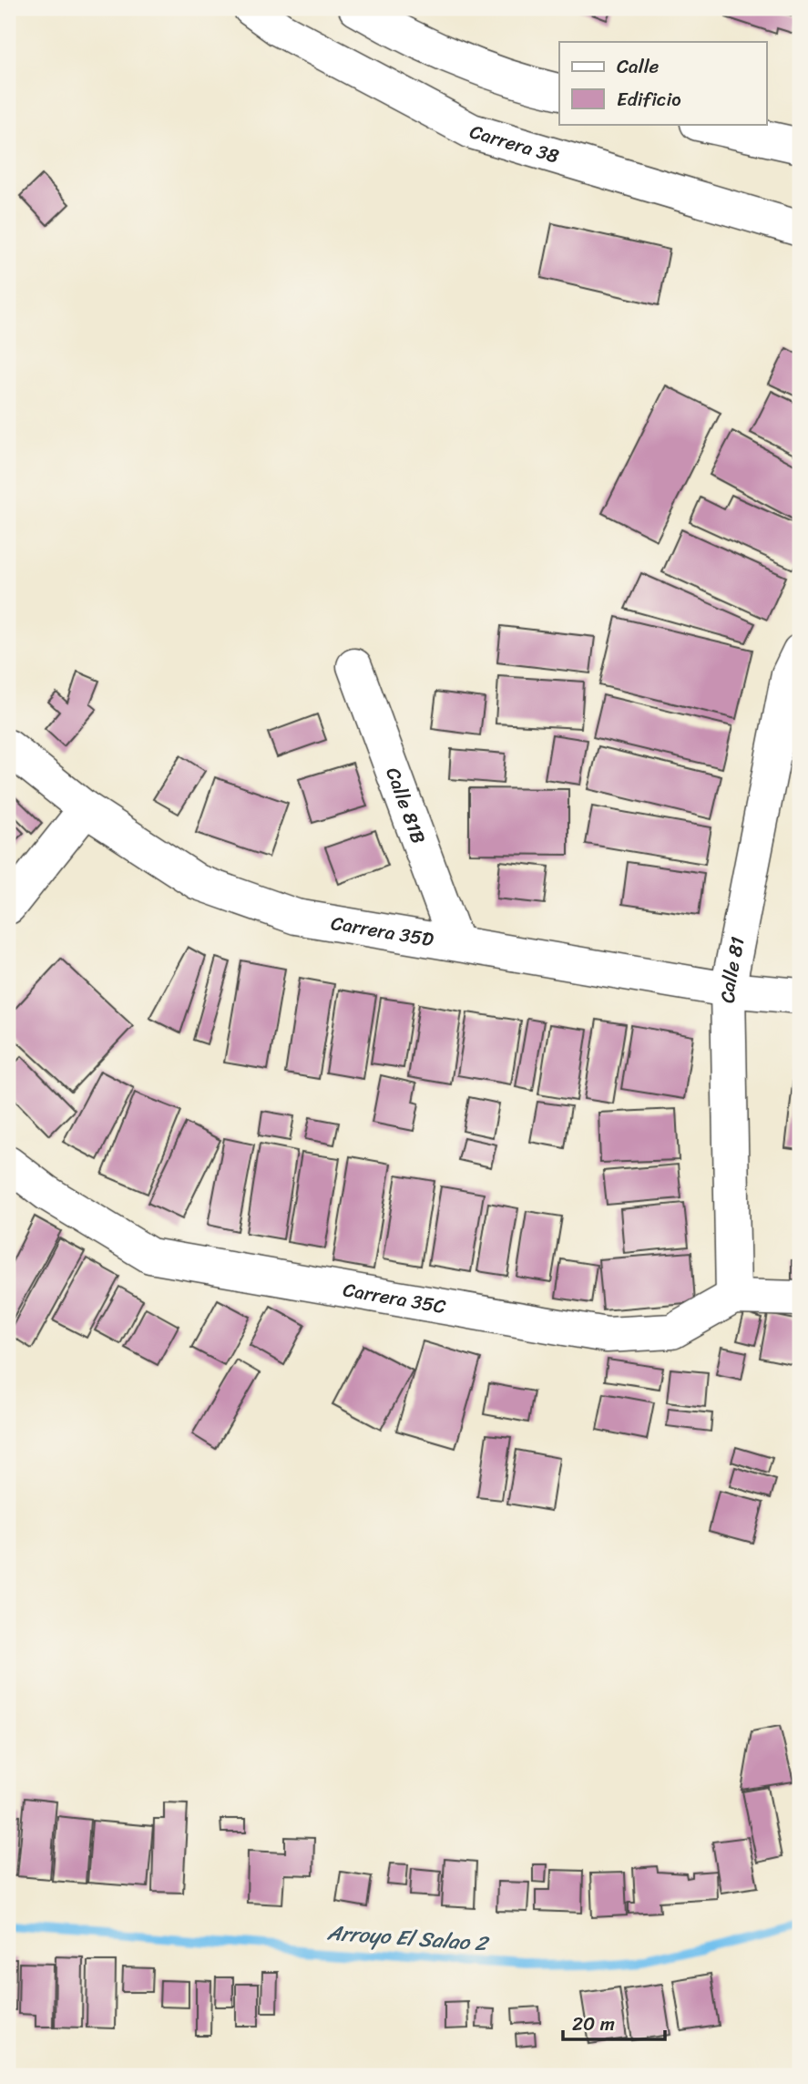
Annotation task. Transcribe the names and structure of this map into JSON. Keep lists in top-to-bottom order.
{
  "streets": {
    "street": [
      "Carrera 38",
      "Calle 81B",
      "Carrera 35D",
      "Calle 81",
      "Carrera 35C"
    ]
  },
  "crossings": [
    ["Calle 81B", "Carrera 35D"],
    ["Carrera 35D", "Calle 81"],
    ["Calle 81", "Carrera 35C"]
  ],
  "water": ["Arroyo El Salao 2"],
  "legend": ["Calle", "Edificio"],
  "scale_bar": "20 m"
}
